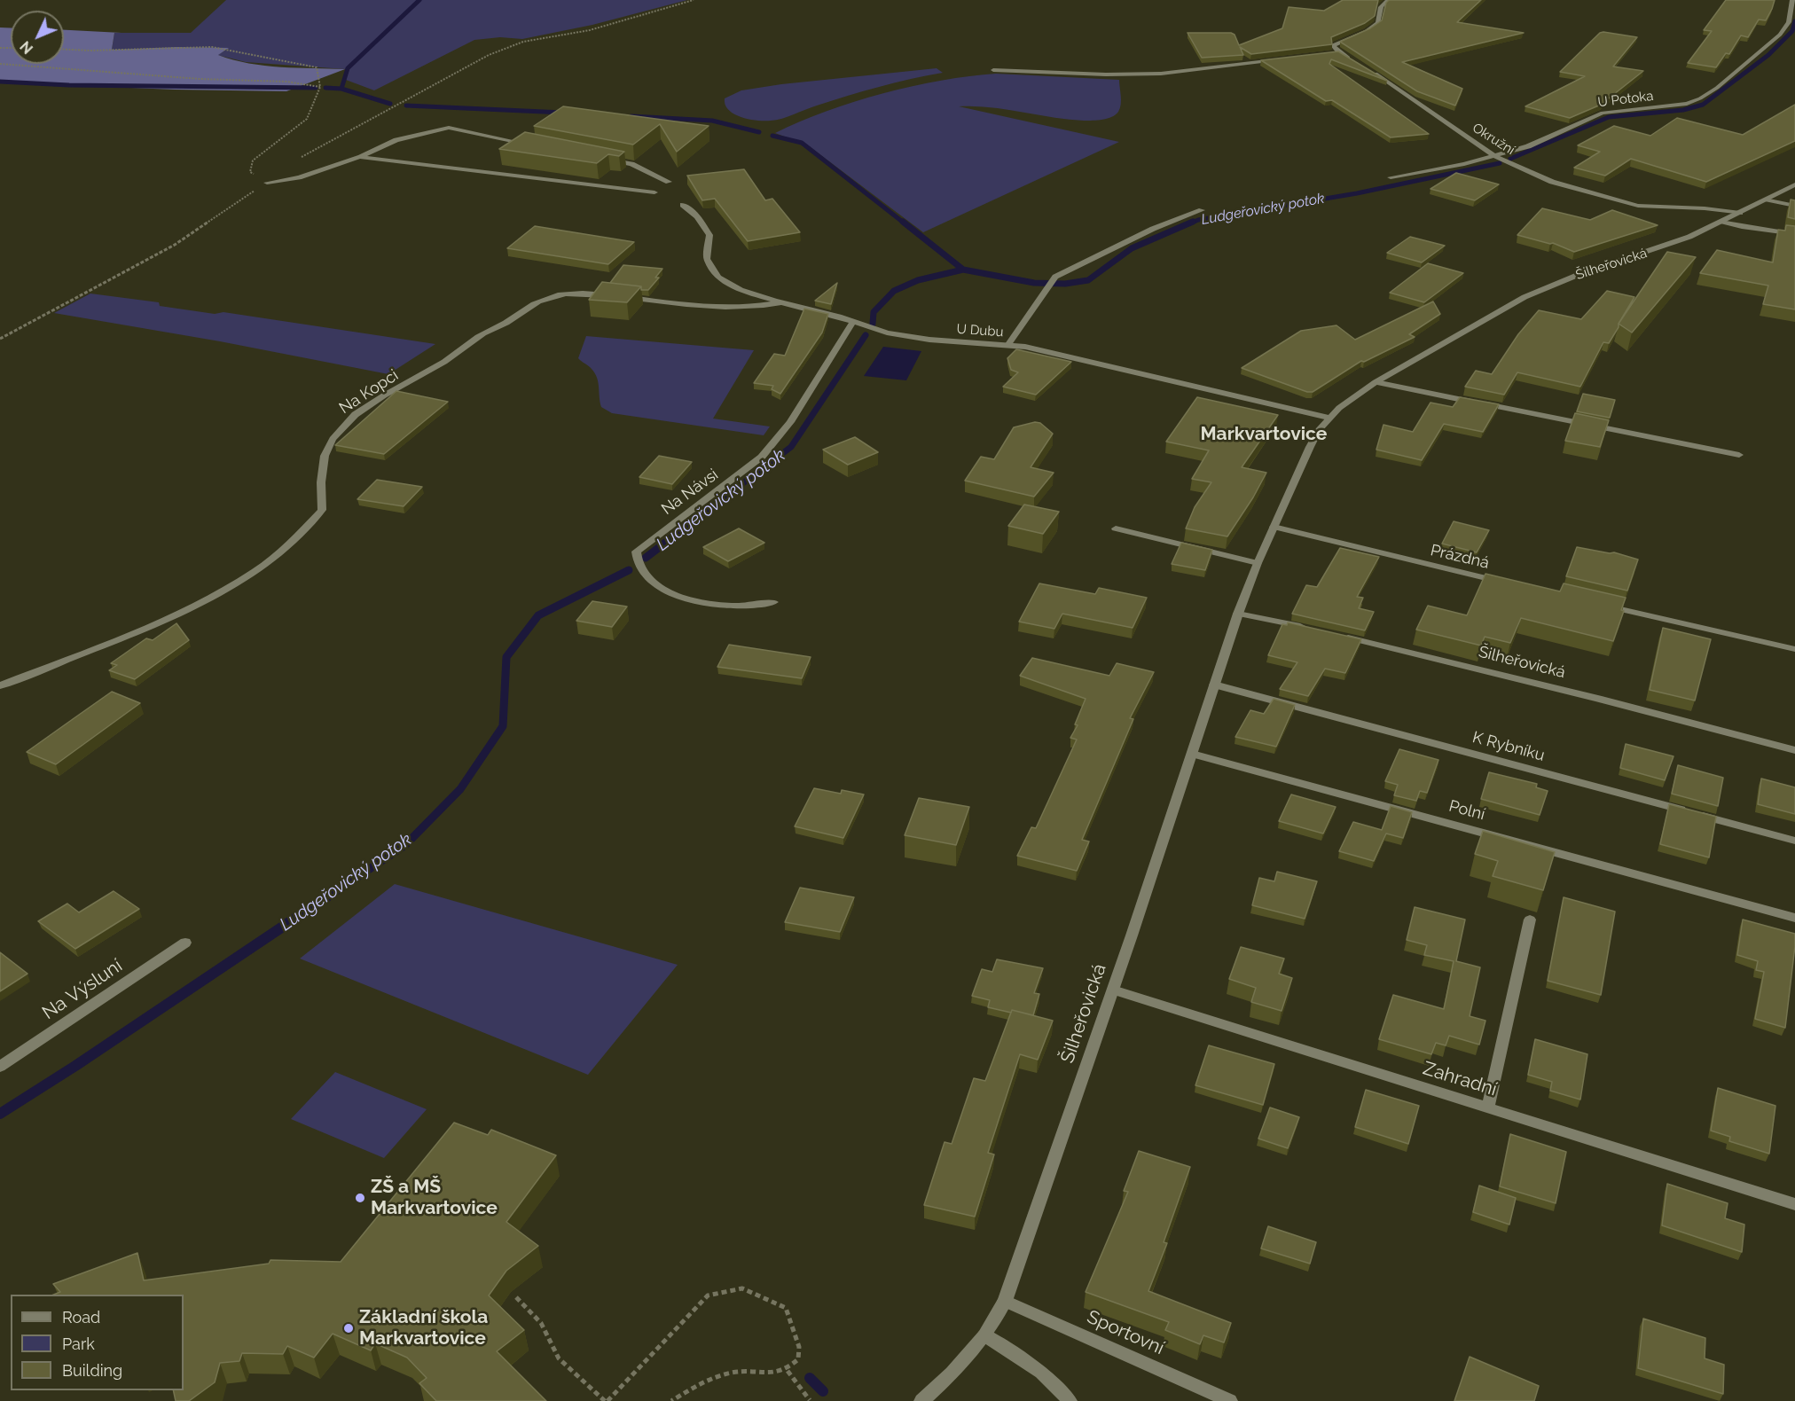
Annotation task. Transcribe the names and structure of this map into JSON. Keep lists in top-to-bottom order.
{
  "streets": {
    "street": [
      "U Potoka",
      "Okružní",
      "Šilheřovická",
      "U Dubu",
      "Na Kopci",
      "Na Návsi",
      "Prázdná",
      "K Rybníku",
      "Polní",
      "Na Výsluní",
      "Zahradní",
      "Sportovní"
    ]
  },
  "crossings": [
    ["U Potoka", "Okružní"],
    ["Okružní", "Šilheřovická"],
    ["Šilheřovická", "U Dubu"],
    ["Šilheřovická", "Prázdná"],
    ["Šilheřovická", "K Rybníku"],
    ["Šilheřovická", "Polní"],
    ["Šilheřovická", "Zahradní"],
    ["Šilheřovická", "Sportovní"],
    ["U Dubu", "Na Návsi"]
  ],
  "districts": ["Markvartovice"],
  "water": ["Ludgeřovický potok"],
  "places": ["ZŠ a MŠ Markvartovice", "Základní škola Markvartovice"],
  "legend": ["Road", "Park", "Building"],
  "north": "bottom left"
}
